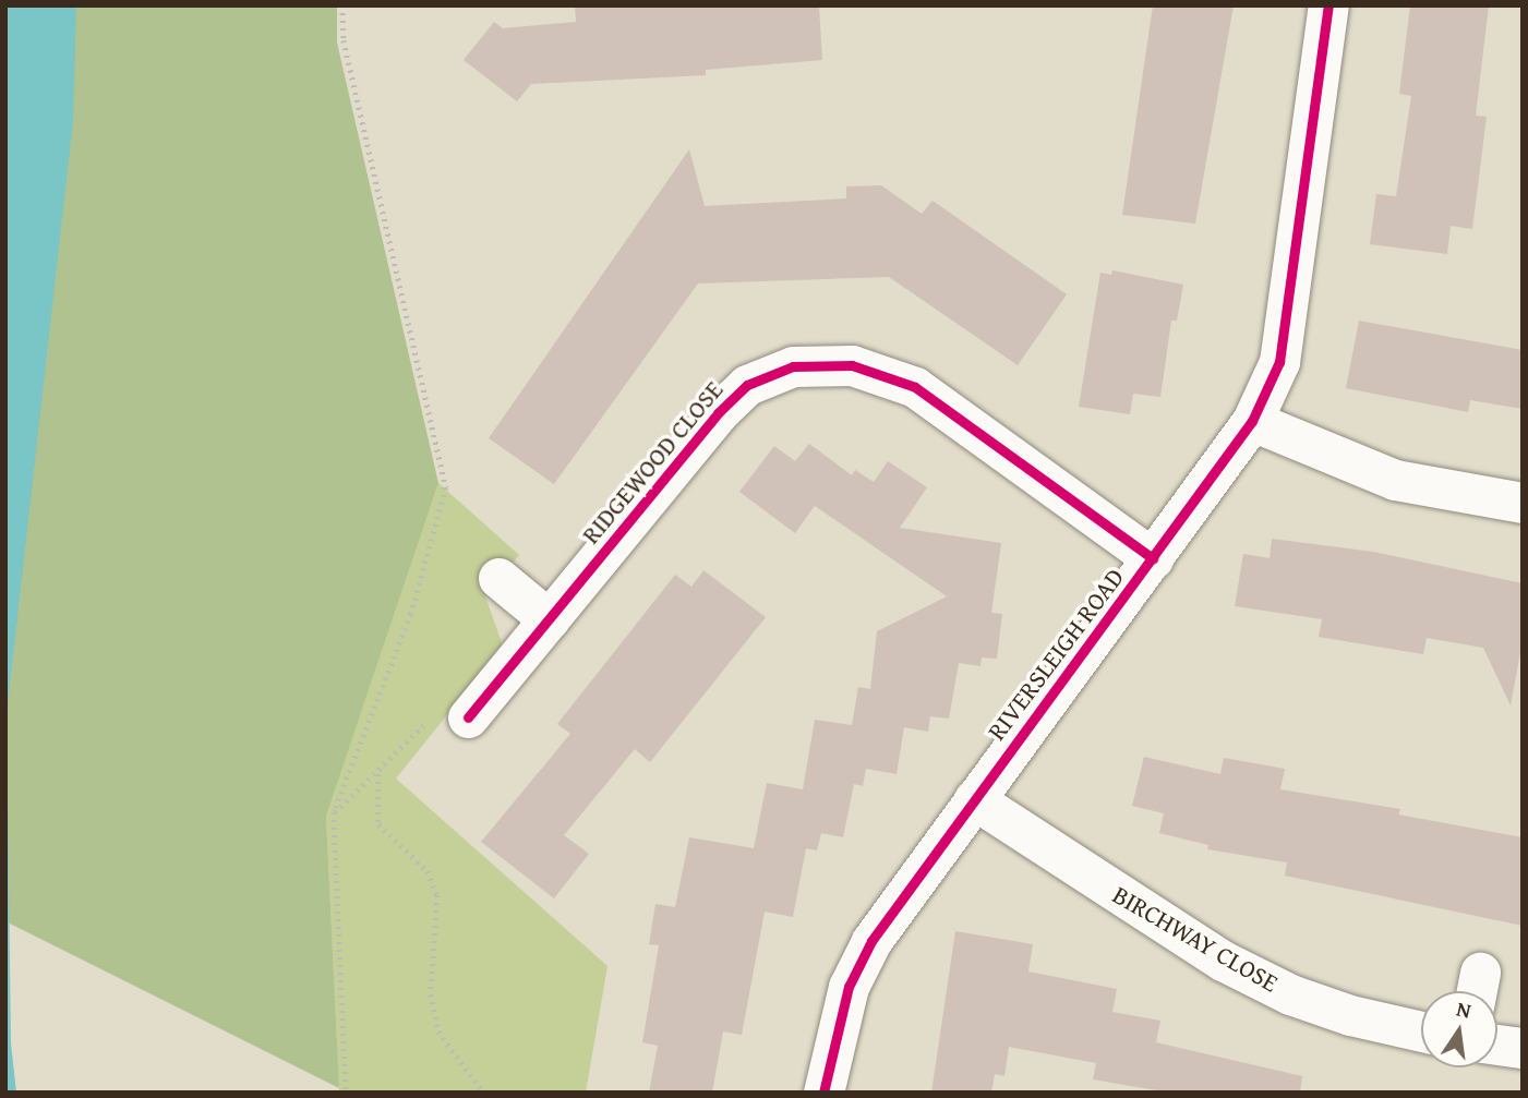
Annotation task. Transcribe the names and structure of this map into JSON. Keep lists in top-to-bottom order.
{
  "streets": {
    "street": ["RIDGEWOOD CLOSE", "RIVERSLEIGH ROAD", "BIRCHWAY CLOSE"]
  },
  "crossings": [
    ["RIDGEWOOD CLOSE", "RIVERSLEIGH ROAD"],
    ["RIVERSLEIGH ROAD", "BIRCHWAY CLOSE"]
  ],
  "north": "top"
}
